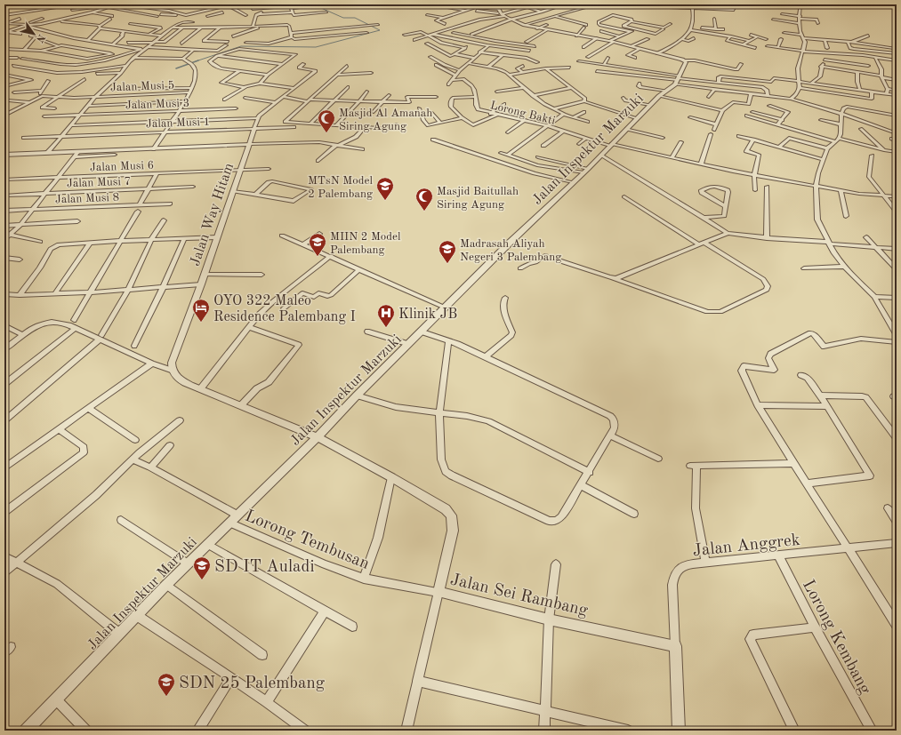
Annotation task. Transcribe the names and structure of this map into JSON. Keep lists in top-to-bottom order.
{
  "streets": {
    "street": [
      "Jalan Musi 5",
      "Jalan Musi 3",
      "Lorong Bakti",
      "Jalan Musi 1",
      "Jalan Inspektur Marzuki",
      "Jalan Musi 6",
      "Jalan Musi 7",
      "Jalan Musi 8",
      "Jalan Way Hitam",
      "Lorong Tembusan",
      "Jalan Anggrek",
      "Jalan Sei Rambang",
      "Lorong Kembang"
    ]
  },
  "crossings": [
    ["Lorong Bakti", "Jalan Inspektur Marzuki"],
    ["Jalan Inspektur Marzuki", "Lorong Tembusan"],
    ["Jalan Inspektur Marzuki", "Jalan Sei Rambang"],
    ["Jalan Musi 6", "Jalan Way Hitam"],
    ["Lorong Tembusan", "Jalan Sei Rambang"],
    ["Jalan Anggrek", "Jalan Sei Rambang"],
    ["Jalan Anggrek", "Lorong Kembang"]
  ],
  "places": {
    "mosque": ["Masjid Al Amanah Siring Agung", "Masjid Baitullah Siring Agung"],
    "school or university": [
      "MTsN Model 2 Palembang",
      "MIIN 2 Model Palembang",
      "Madrasah Aliyah Negeri 3 Palembang",
      "SD IT Auladi",
      "SDN 25 Palembang"
    ],
    "hotel": ["OYO 322 Maleo Residence Palembang I"],
    "hospital": ["Klinik JB"]
  },
  "north": "bottom right"
}
